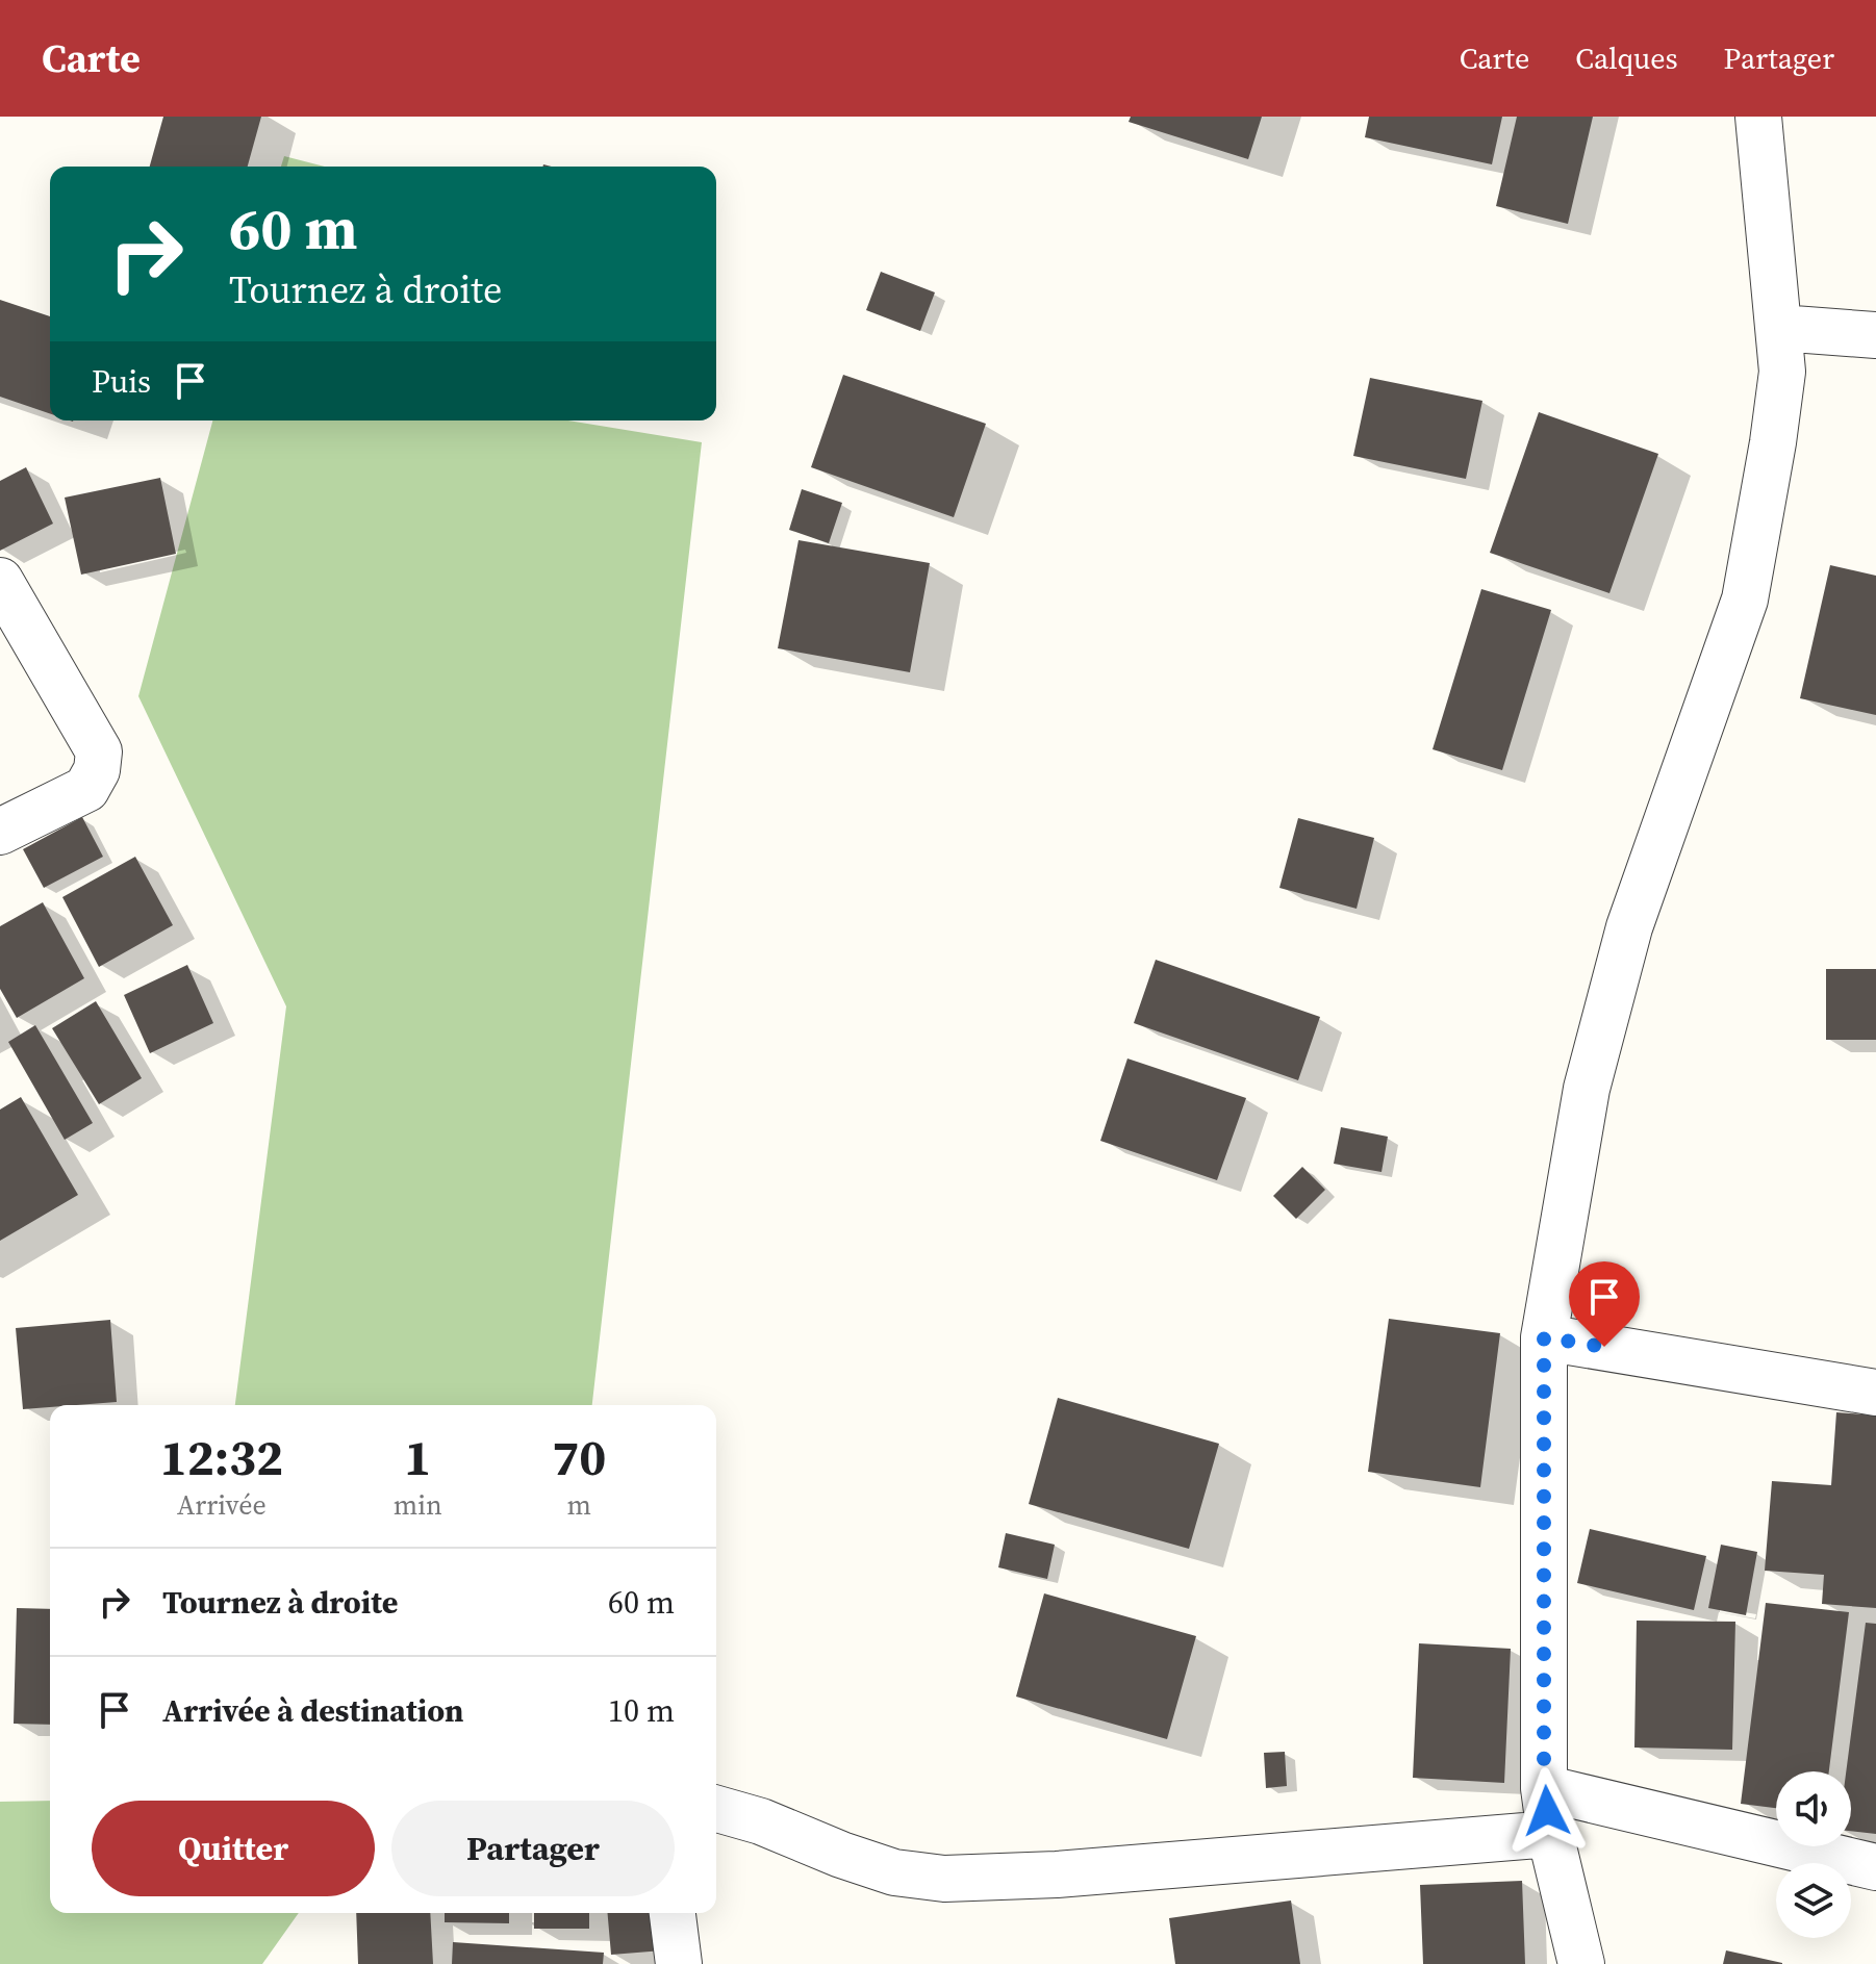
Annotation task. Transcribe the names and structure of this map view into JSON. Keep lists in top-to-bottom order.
{
  "page": {
    "header": "Carte",
    "nav": ["Carte", "Calques", "Partager"],
    "turn": ["60 m", "Tournez à droite"],
    "then": "Puis",
    "eta": [
      "12:32",
      "Arrivée",
      "1",
      "min",
      "70",
      "m"
    ],
    "list": [
      {
        "name": "Tournez à droite",
        "value": "60 m"
      },
      {
        "name": "Arrivée à destination",
        "value": "10 m"
      }
    ],
    "buttons": ["Quitter", "Partager"]
  }
}
